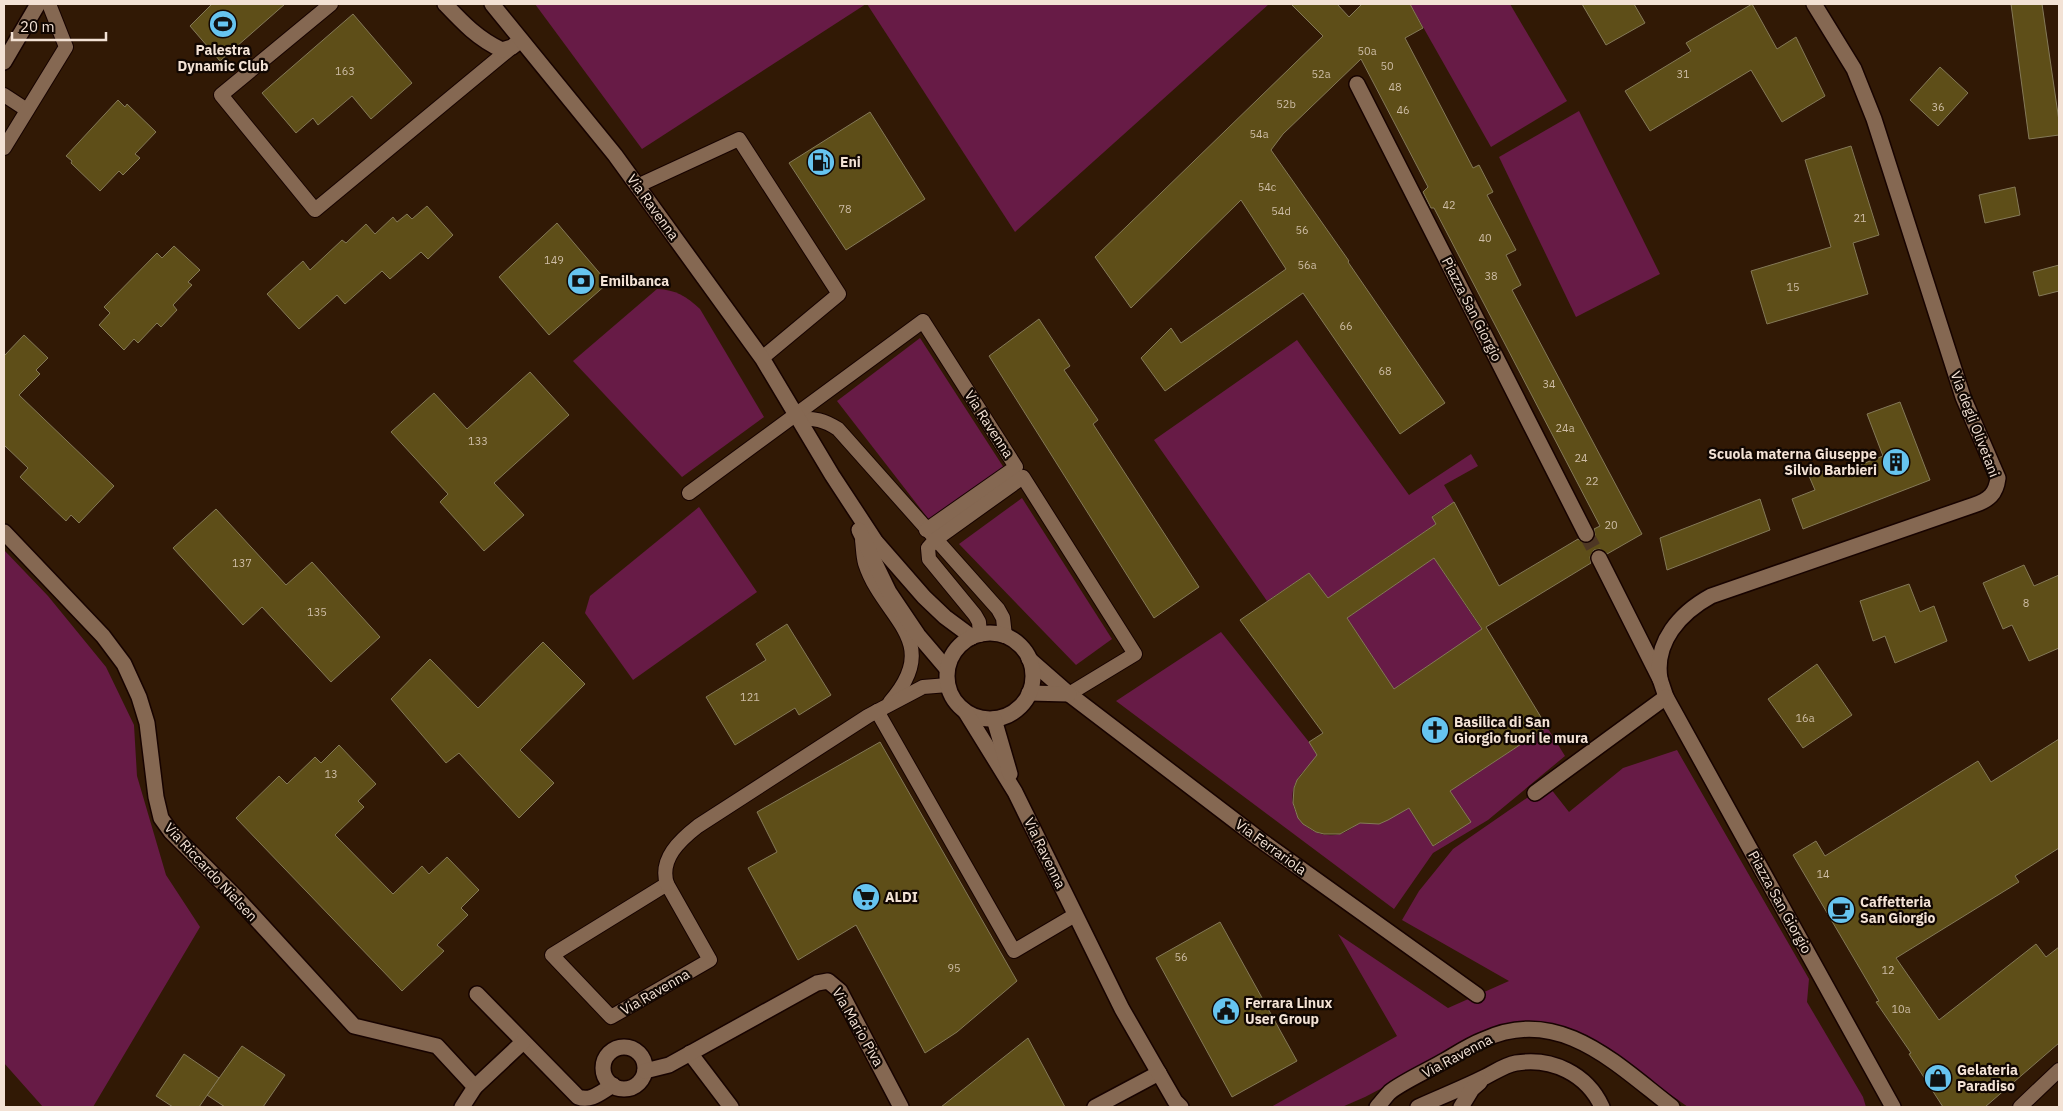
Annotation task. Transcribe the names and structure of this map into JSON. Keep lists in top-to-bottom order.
{
  "streets": {
    "street": [
      "Via Ravenna",
      "Piazza San Giorgio",
      "Via degli Olivetani",
      "Via Ferrariola",
      "Via Riccardo Nielsen",
      "Via Mario Piva"
    ]
  },
  "crossings": [
    ["Via Ravenna", "Via Ferrariola"],
    ["Piazza San Giorgio", "Via degli Olivetani"]
  ],
  "places": {
    "sports": ["Palestra Dynamic Club"],
    "fuel station": ["Eni"],
    "bank": ["Emilbanca"],
    "building": ["Scuola materna Giuseppe Silvio Barbieri"],
    "church": ["Basilica di San Giorgio fuori le mura"],
    "supermarket": ["ALDI"],
    "cafe": ["Caffetteria San Giorgio"],
    "public building": ["Ferrara Linux User Group"],
    "shop": ["Gelateria Paradiso"]
  },
  "house_numbers": [
    "50a",
    "50",
    "163",
    "52a",
    "31",
    "48",
    "52b",
    "36",
    "46",
    "54a",
    "54c",
    "42",
    "78",
    "54d",
    "21",
    "56",
    "40",
    "149",
    "56a",
    "38",
    "15",
    "66",
    "68",
    "34",
    "24a",
    "133",
    "24",
    "22",
    "20",
    "137",
    "8",
    "135",
    "121",
    "16a",
    "13",
    "14",
    "56",
    "95",
    "12",
    "10a"
  ],
  "scale_bar": "20 m"
}
